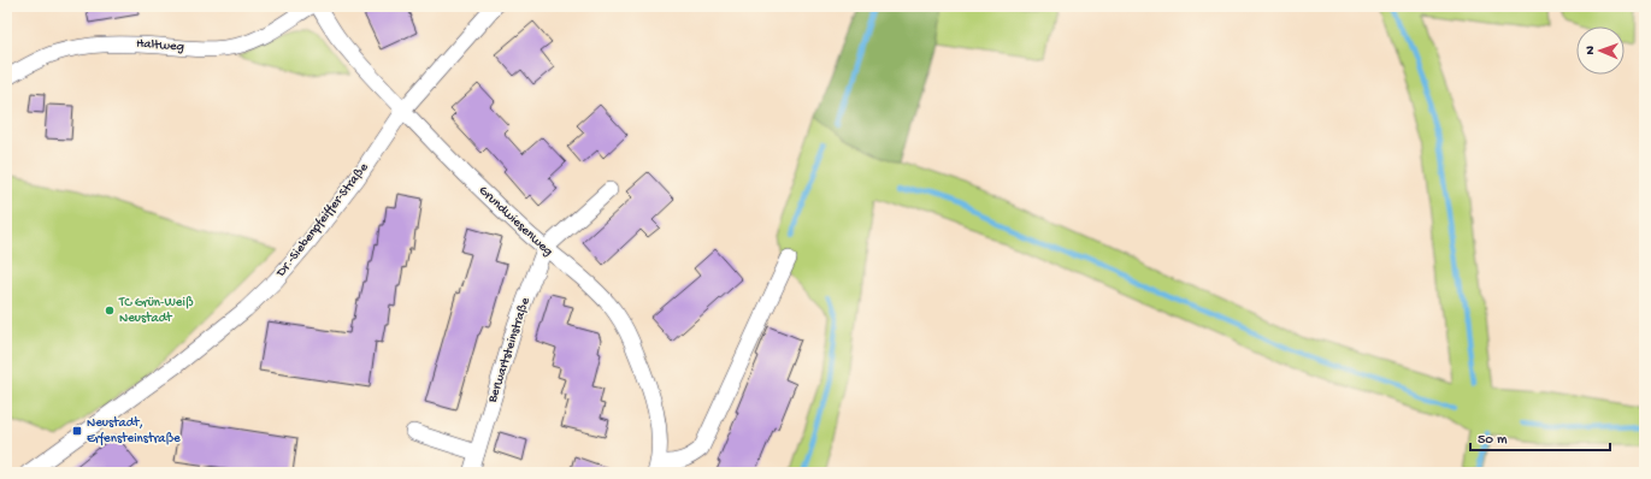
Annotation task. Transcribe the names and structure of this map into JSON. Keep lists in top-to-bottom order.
{
  "streets": {
    "street": [
      "Haltweg",
      "Dr.-Siebenpfeiffer-Straße",
      "Grundwiesenweg",
      "Berwartsteinstraße"
    ]
  },
  "crossings": [
    ["Dr.-Siebenpfeiffer-Straße", "Grundwiesenweg"],
    ["Grundwiesenweg", "Berwartsteinstraße"]
  ],
  "places": {
    "other": ["TC Grün-Weiß Neustadt"],
    "transit": ["Neustadt, Erfensteinstraße"]
  },
  "scale_bar": "50 m",
  "north": "left"
}
